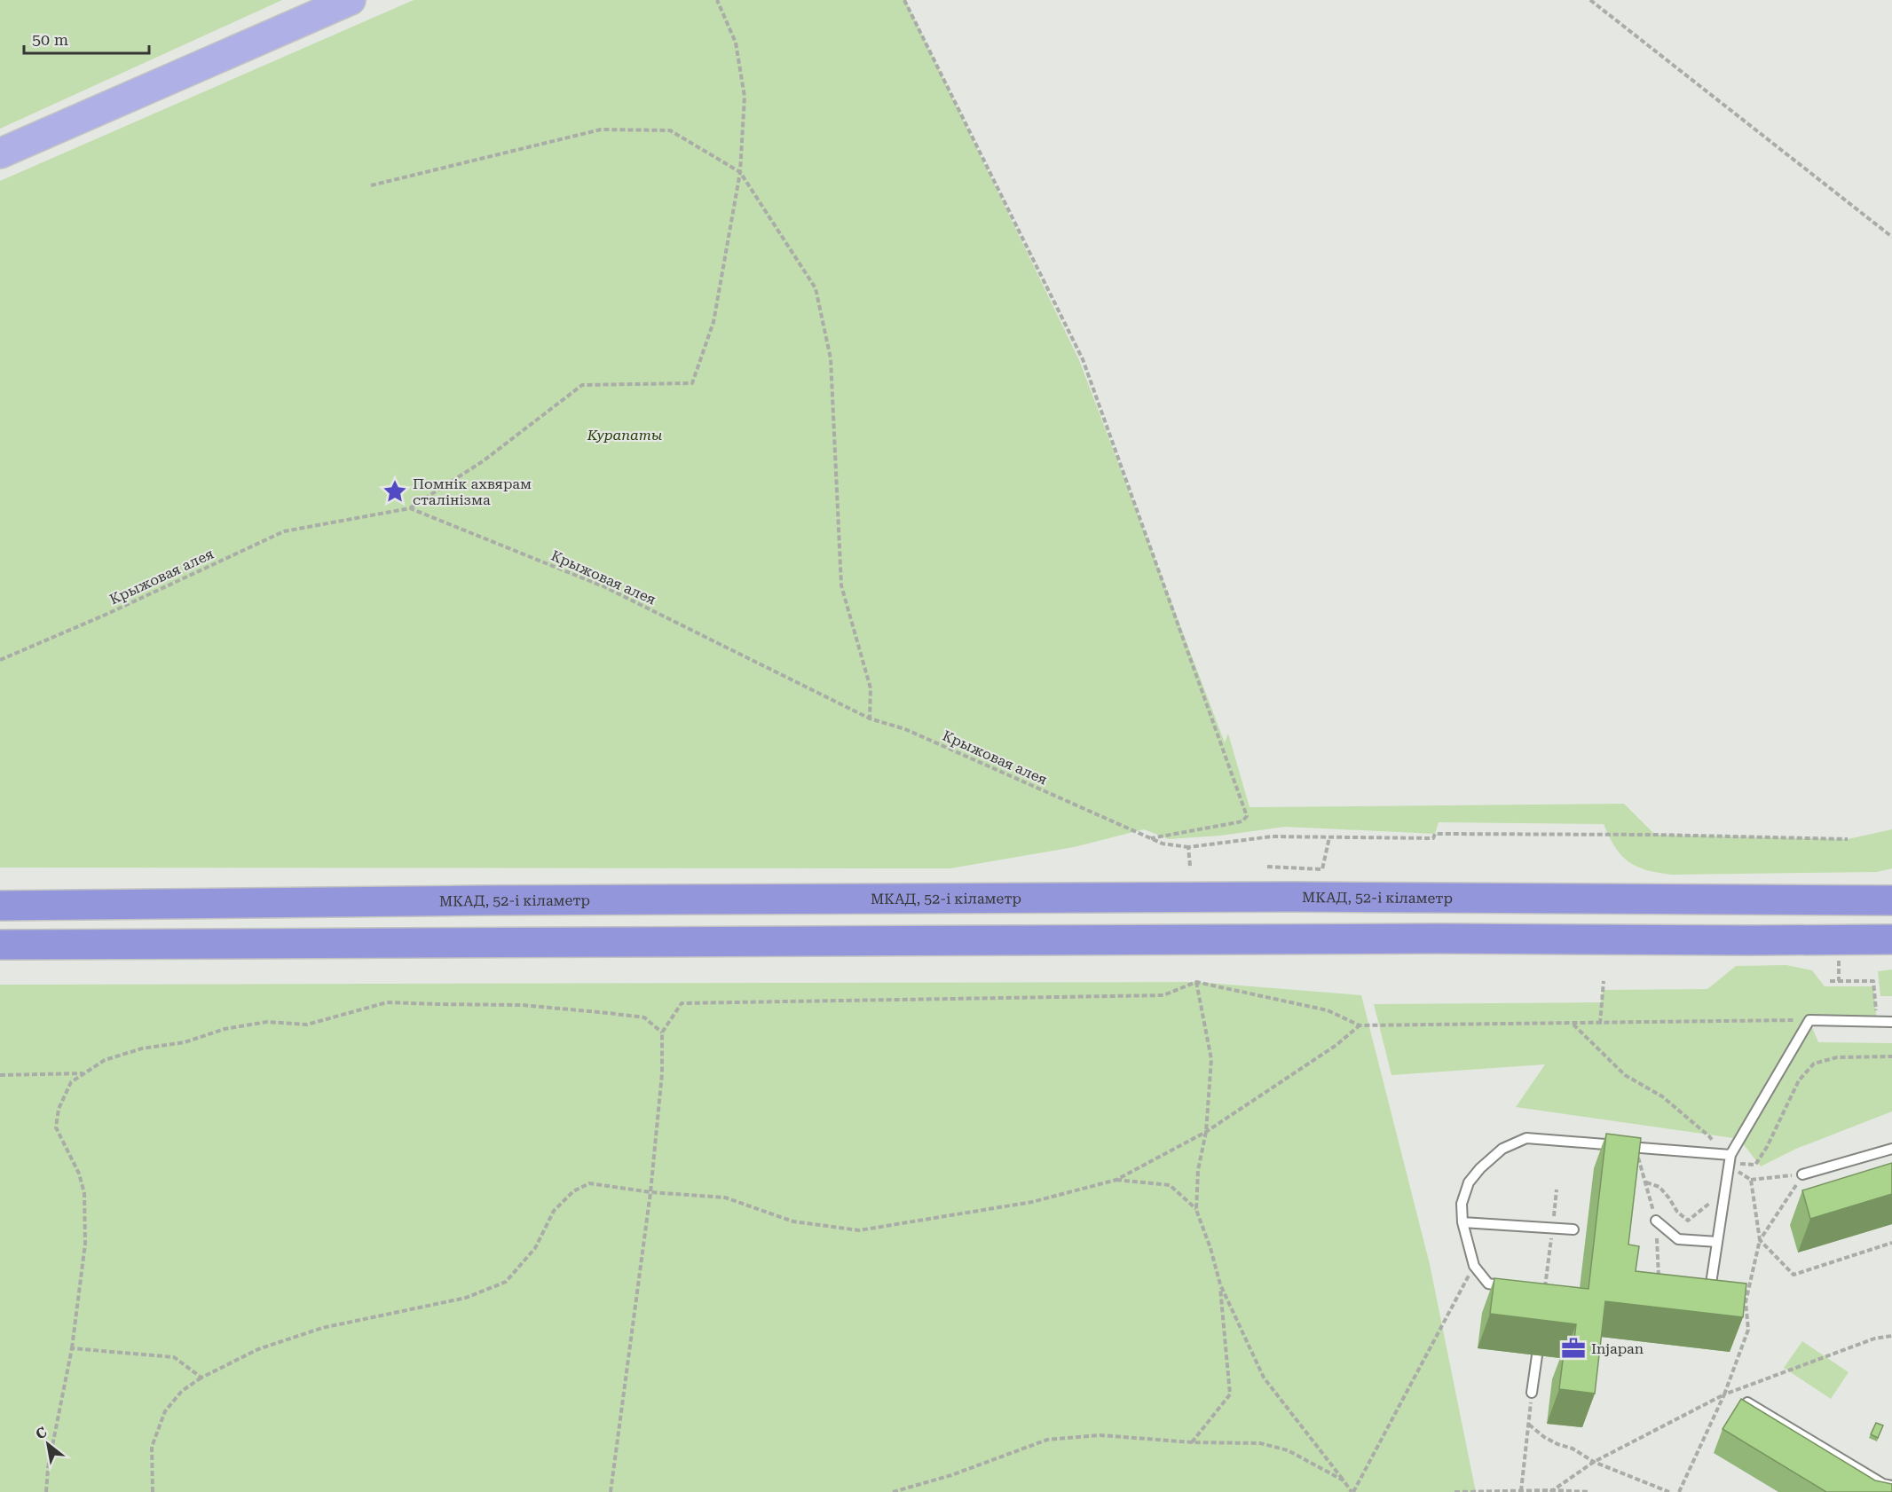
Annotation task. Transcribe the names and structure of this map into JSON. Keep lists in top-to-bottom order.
{
  "streets": {
    "highway": ["МКАД, 52-і кіламетр"],
    "path": ["Крыжовая алея"]
  },
  "parks": ["Курапаты"],
  "places": {
    "place": ["Помнік ахвярам сталінізма"],
    "office": ["Injapan"]
  },
  "scale_bar": "50 m",
  "north": "top left"
}
